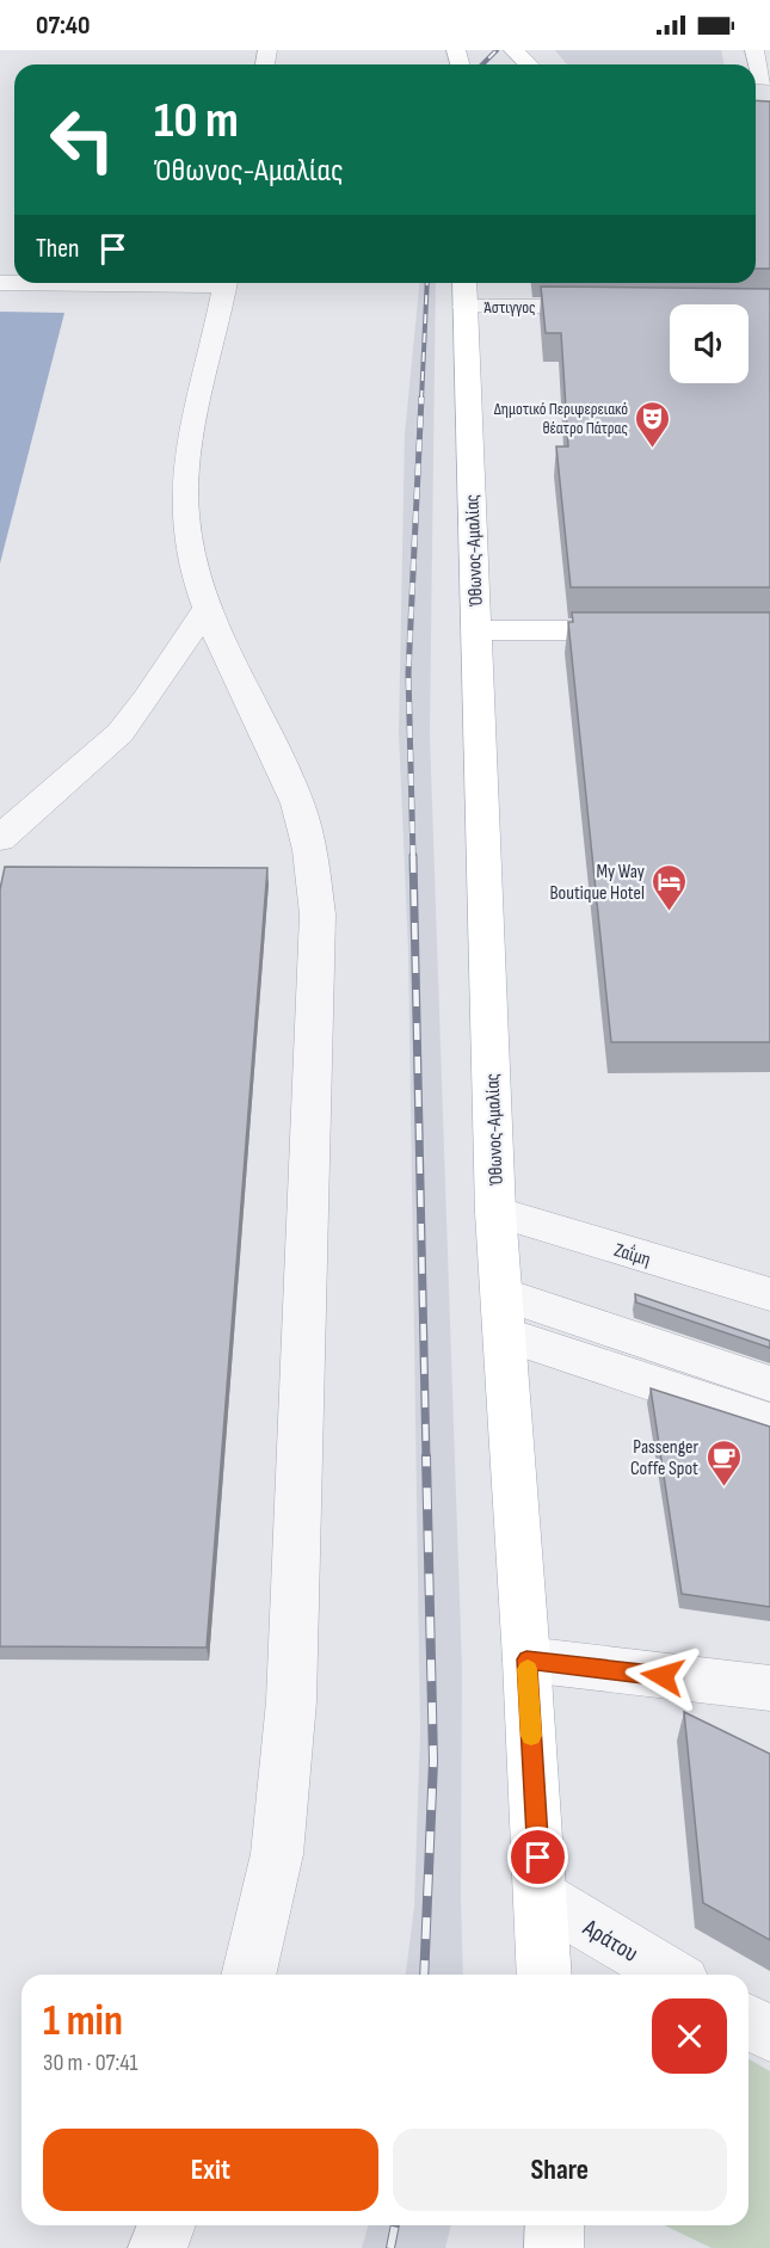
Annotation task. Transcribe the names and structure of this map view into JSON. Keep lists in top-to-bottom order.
{
  "streets": {
    "main road": ["Όθωνος-Αμαλίας"],
    "street": ["Άστιγγος", "Ζαΐμη", "Αράτου"]
  },
  "crossings": [
    ["Άστιγγος", "Όθωνος-Αμαλίας"],
    ["Όθωνος-Αμαλίας", "Ζαΐμη"],
    ["Όθωνος-Αμαλίας", "Αράτου"]
  ],
  "places": {
    "theatre": ["Δημοτικό Περιφερειακό θέατρο Πάτρας"],
    "hotel": ["My Way Boutique Hotel"],
    "cafe": ["Passenger Coffe Spot"]
  },
  "page": {
    "status": "07:40",
    "turn": ["10 m", "Όθωνος-Αμαλίας"],
    "then": "Then",
    "heading": ["1 min", "30 m · 07:41"],
    "buttons": ["Exit", "Share"]
  }
}
